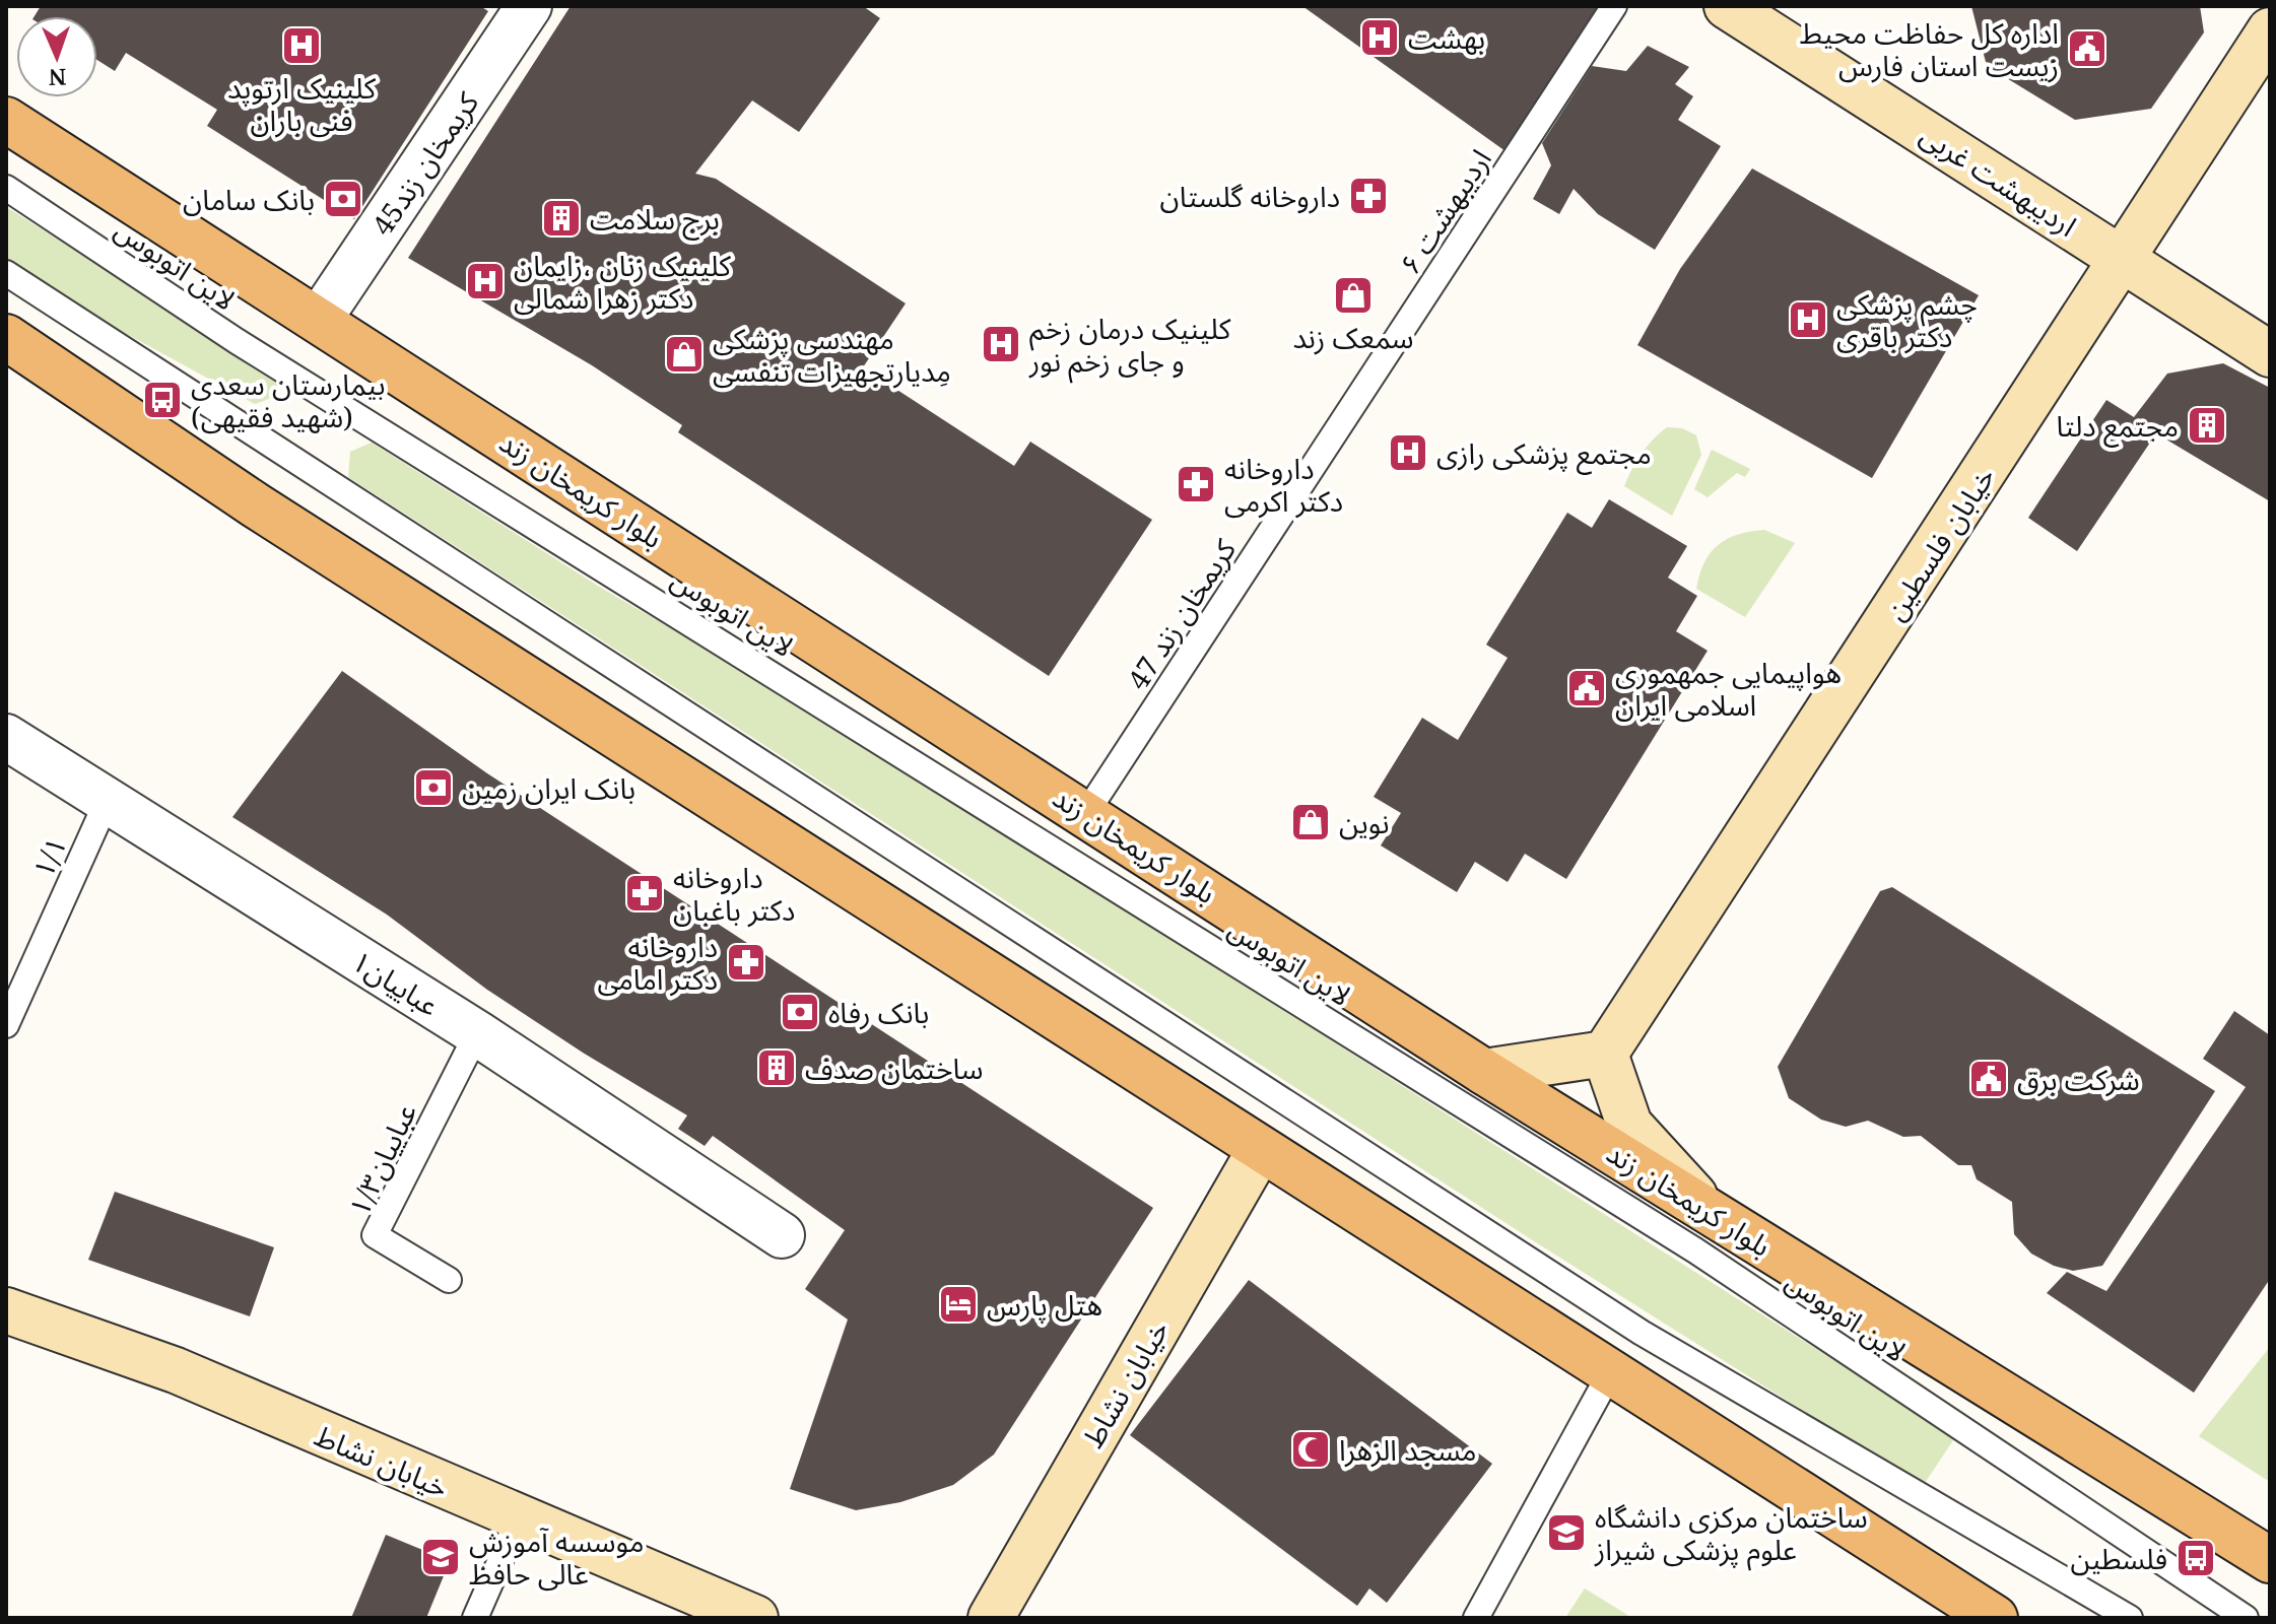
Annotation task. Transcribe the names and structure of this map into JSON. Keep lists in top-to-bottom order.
{
  "streets": {
    "main road": ["بلوار کریمخان زند"],
    "street": [
      "کریمخان زند45",
      "اردیبهشت غربی",
      "خیابان فلسطین",
      "عباییان۱",
      "خیابان نشاط"
    ],
    "lane": [
      "۶ اردیبهشت",
      "لاین اتوبوس",
      "47 کریمخان زند",
      "۱/۱",
      "عباییان۱/۳"
    ]
  },
  "crossings": [
    ["کریمخان زند45", "بلوار کریمخان زند"],
    ["اردیبهشت غربی", "خیابان فلسطین"],
    ["۶ اردیبهشت", "47 کریمخان زند"],
    ["بلوار کریمخان زند", "47 کریمخان زند"],
    ["۱/۱", "عباییان۱"],
    ["عباییان۱", "عباییان۱/۳"]
  ],
  "places": {
    "hospital": [
      "بهشت",
      "کلینیک ارتوپد فنی باران",
      "کلینیک زنان ،زایمان دکتر زهرا شمالی",
      "چشم پزشکی دکتر باقری",
      "کلینیک درمان زخم و جای زخم نور",
      "مجتمع پزشکی رازی"
    ],
    "public building": ["اداره کل حفاظت محیط زیست استان فارس", "هواپیمایی جمهموری اسلامی ایران", "شرکت برق"],
    "pharmacy": [
      "داروخانه گلستان",
      "داروخانه دکتر اکرمی",
      "داروخانه دکتر باغبان",
      "داروخانه دکتر امامی"
    ],
    "bank": ["بانک سامان", "بانک ایران زمین", "بانک رفاه"],
    "building": ["برج سلامت", "مجتمع دلتا", "ساختمان صدف"],
    "shop": ["سمعک زند", "مهندسی پزشکی مِدیارتجهیزات تنفسی", "نوین"],
    "bus stop": ["بیمارستان سعدی (شهید فقیهی)", "فلسطین"],
    "hotel": ["هتل پارس"],
    "mosque": ["مسجد الزهرا"],
    "school or university": ["ساختمان مرکزی دانشگاه علوم پزشکی شیراز", "موسسه آموزش عالی حافظ"]
  },
  "north": "bottom"
}
